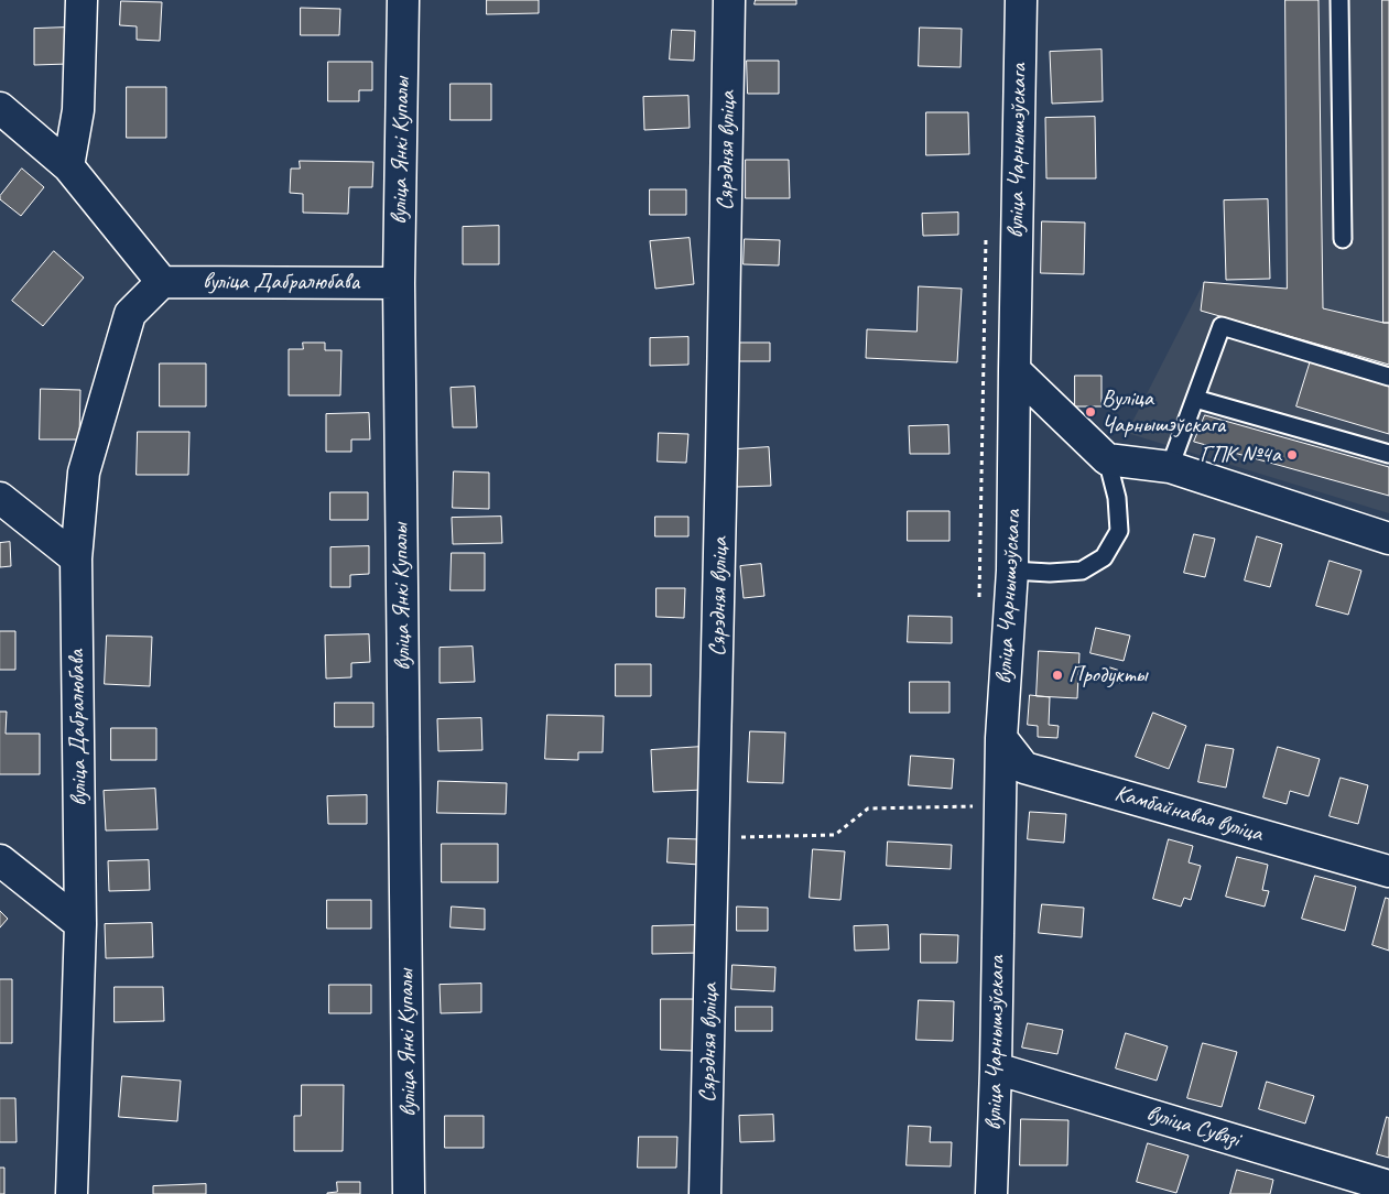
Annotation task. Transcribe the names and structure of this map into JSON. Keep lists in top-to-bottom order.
{
  "streets": {
    "street": [
      "вуліца Янкі Купалы",
      "Сярэдняя вуліца",
      "вуліца Чарнышэўскага",
      "вуліца Дабралюбава",
      "Камбайнавая вуліца",
      "вуліца Сувязі"
    ]
  },
  "crossings": [
    ["вуліца Янкі Купалы", "вуліца Дабралюбава"],
    ["вуліца Чарнышэўскага", "Камбайнавая вуліца"],
    ["вуліца Чарнышэўскага", "вуліца Сувязі"]
  ],
  "places": ["Вуліца Чарнышэўскага", "ГПК №4а", "Продукты"]
}
